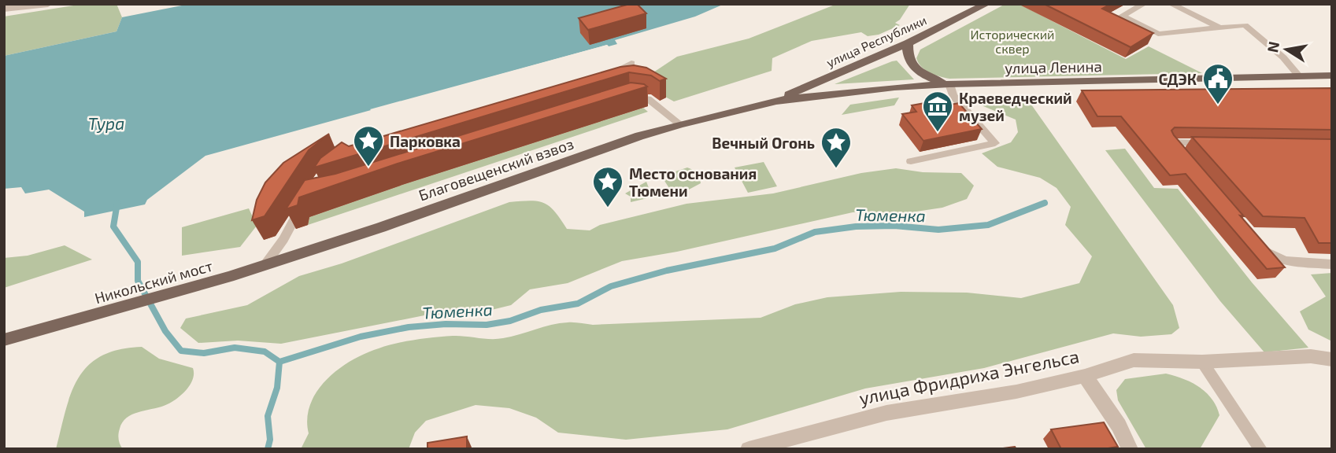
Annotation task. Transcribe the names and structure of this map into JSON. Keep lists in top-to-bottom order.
{
  "streets": {
    "main road": [
      "улица Республики",
      "улица Ленина",
      "Благовещенский взвоз",
      "Никольский мост"
    ],
    "street": ["улица Фридриха Энгельса"]
  },
  "crossings": [
    ["улица Республики", "улица Ленина"],
    ["улица Республики", "Благовещенский взвоз"],
    ["улица Ленина", "Благовещенский взвоз"],
    ["Благовещенский взвоз", "Никольский мост"]
  ],
  "water": ["Тура", "Тюменка"],
  "parks": ["Исторический сквер"],
  "places": {
    "public building": ["СДЭК"],
    "museum": ["Краеведческий музей"],
    "place": ["Парковка", "Вечный Огонь", "Место основания Тюмени"]
  },
  "north": "left"
}
